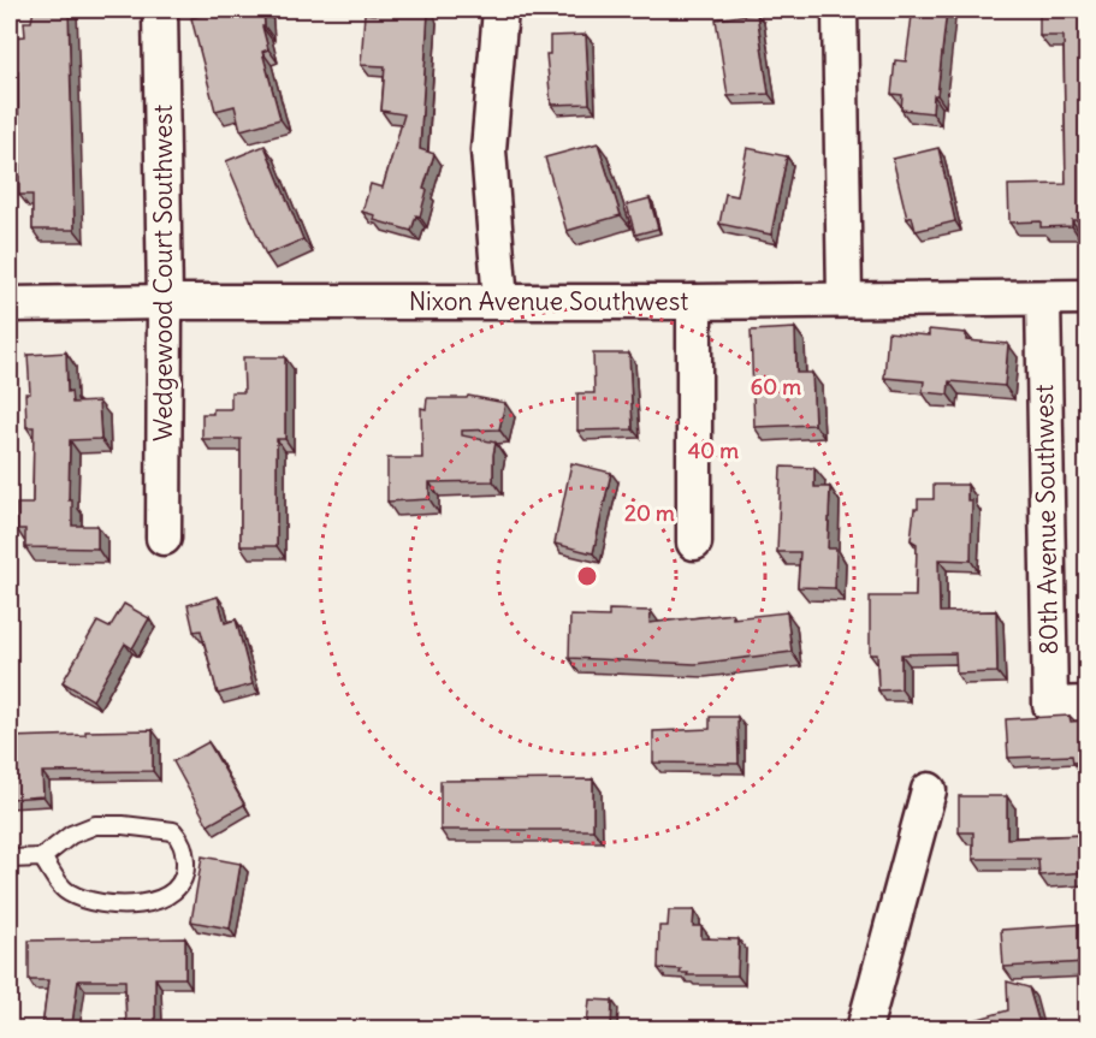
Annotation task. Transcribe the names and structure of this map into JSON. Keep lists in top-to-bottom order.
{
  "streets": {
    "street": ["Wedgewood Court Southwest", "Nixon Avenue Southwest", "80th Avenue Southwest"]
  },
  "crossings": [
    ["Wedgewood Court Southwest", "Nixon Avenue Southwest"],
    ["Nixon Avenue Southwest", "80th Avenue Southwest"]
  ],
  "rings": ["60 m", "40 m", "20 m"]
}
